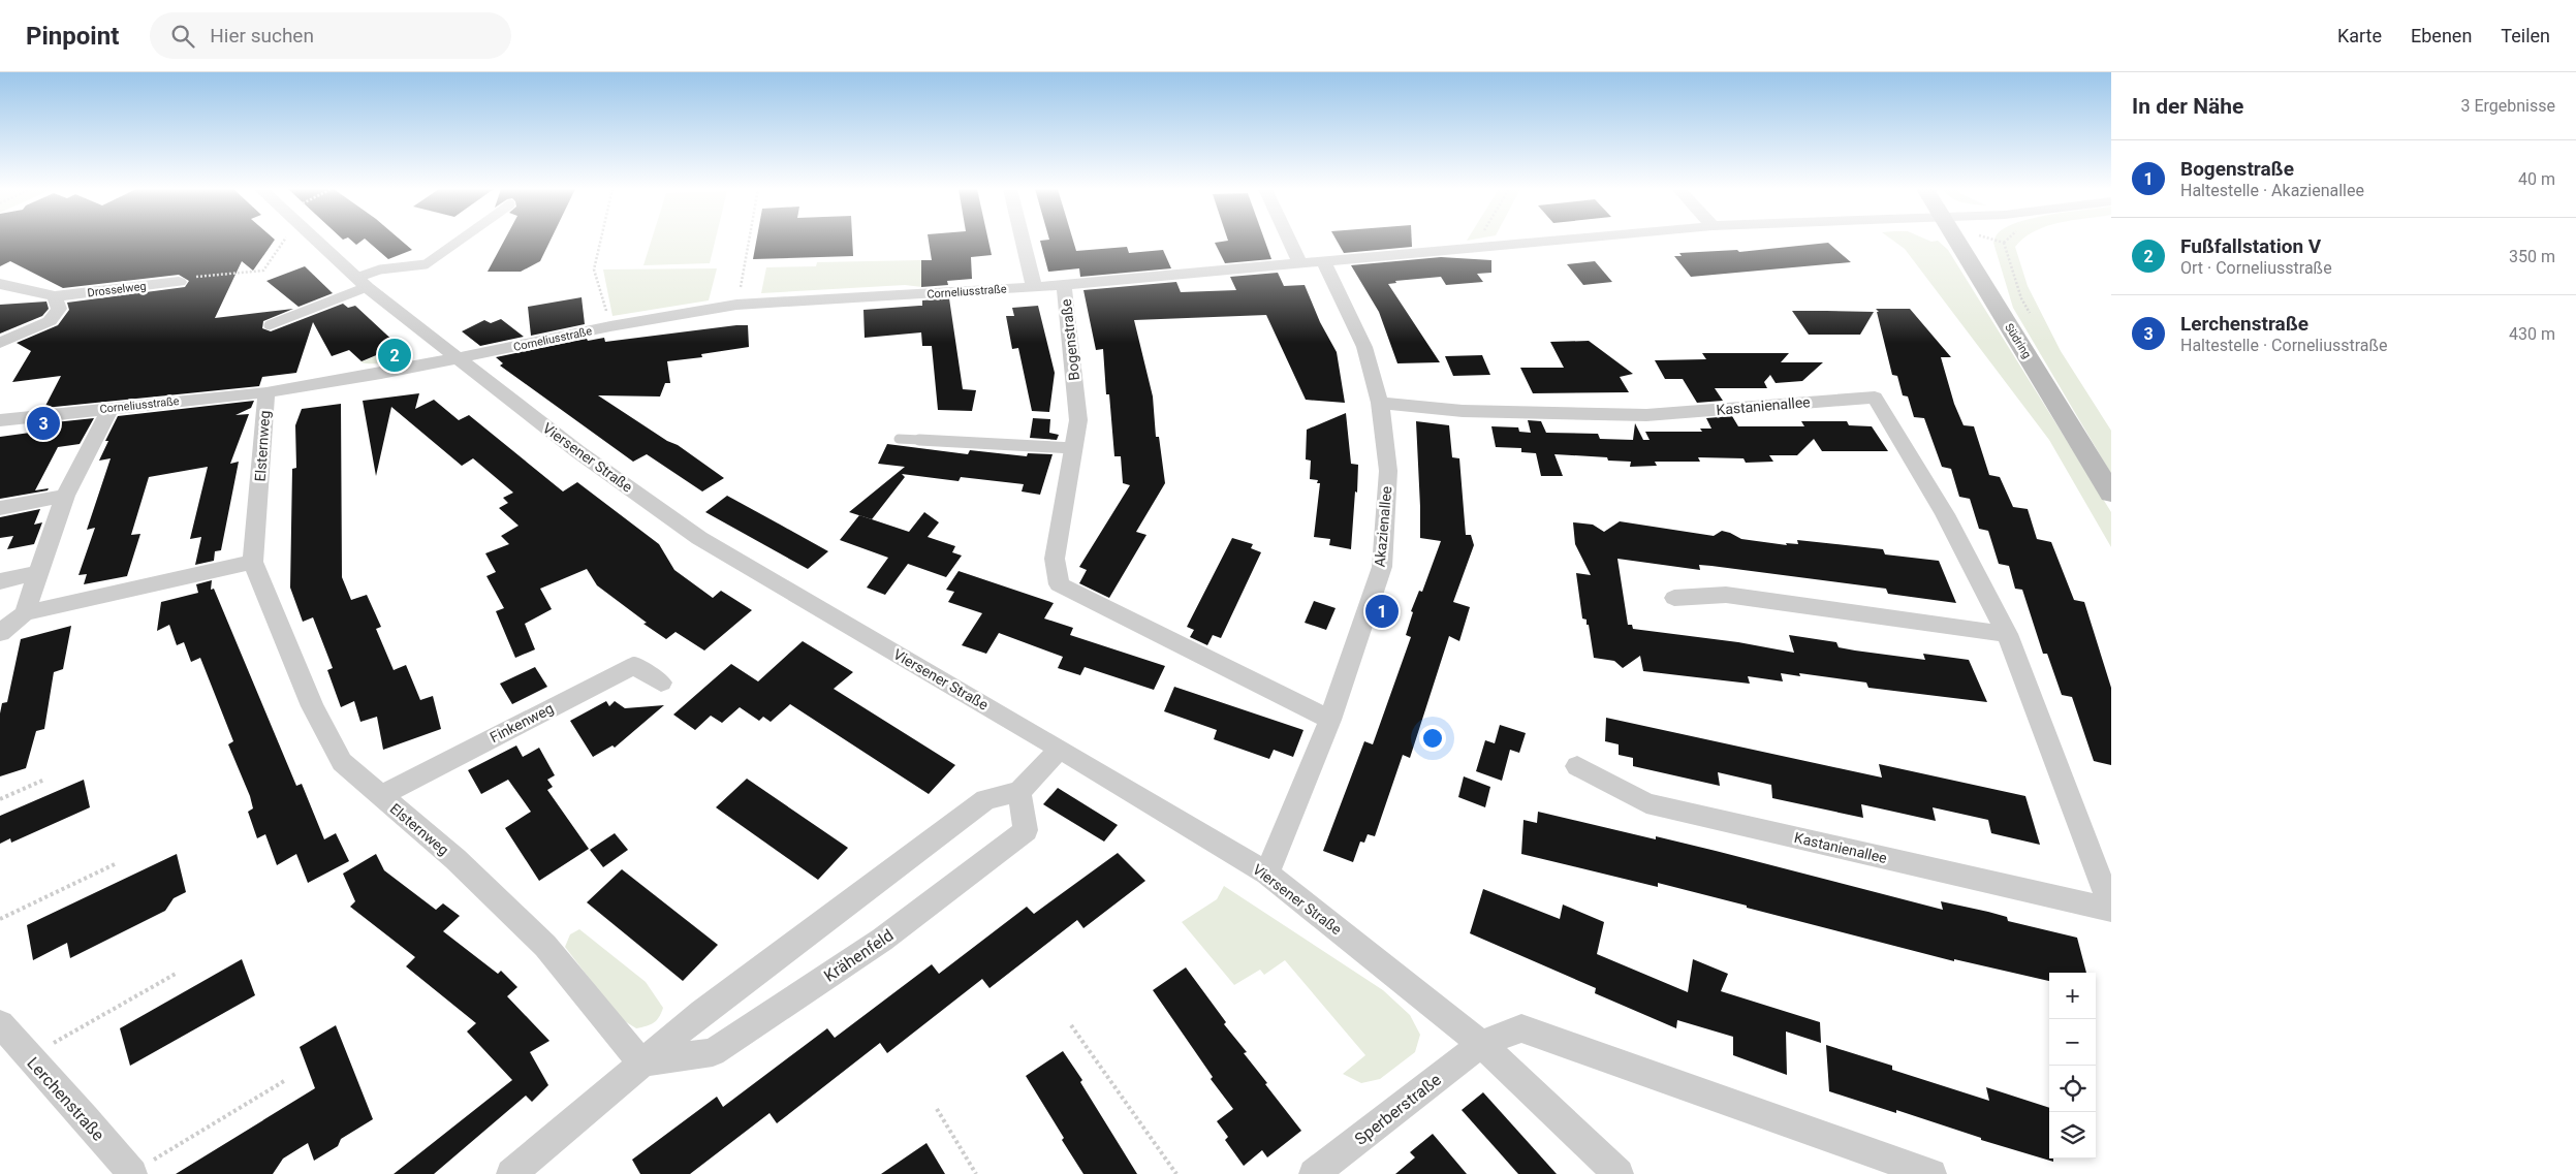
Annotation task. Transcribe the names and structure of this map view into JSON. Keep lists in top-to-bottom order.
{
  "streets": {
    "main road": ["Südring"],
    "street": [
      "Drosselweg",
      "Corneliusstraße",
      "Bogenstraße",
      "Kastanienallee",
      "Elsternweg",
      "Viersener Straße",
      "Akazienallee",
      "Finkenweg",
      "Krähenfeld",
      "Lerchenstraße",
      "Sperberstraße"
    ]
  },
  "crossings": [
    ["Corneliusstraße", "Bogenstraße"],
    ["Corneliusstraße", "Elsternweg"],
    ["Corneliusstraße", "Viersener Straße"],
    ["Corneliusstraße", "Akazienallee"],
    ["Bogenstraße", "Akazienallee"],
    ["Kastanienallee", "Akazienallee"],
    ["Elsternweg", "Finkenweg"],
    ["Elsternweg", "Krähenfeld"],
    ["Viersener Straße", "Akazienallee"],
    ["Viersener Straße", "Sperberstraße"]
  ],
  "page": {
    "header": "Pinpoint",
    "search": "Hier suchen",
    "nav": ["Karte", "Ebenen", "Teilen"],
    "heading": ["In der Nähe", "3 Ergebnisse"],
    "list": [
      {
        "mark": "1",
        "name": "Bogenstraße",
        "note": "Haltestelle · Akazienallee",
        "value": "40 m"
      },
      {
        "mark": "2",
        "name": "Fußfallstation V",
        "note": "Ort · Corneliusstraße",
        "value": "350 m"
      },
      {
        "mark": "3",
        "name": "Lerchenstraße",
        "note": "Haltestelle · Corneliusstraße",
        "value": "430 m"
      }
    ],
    "pins": ["2", "3", "1"],
    "map_buttons": ["+", "−"]
  }
}
